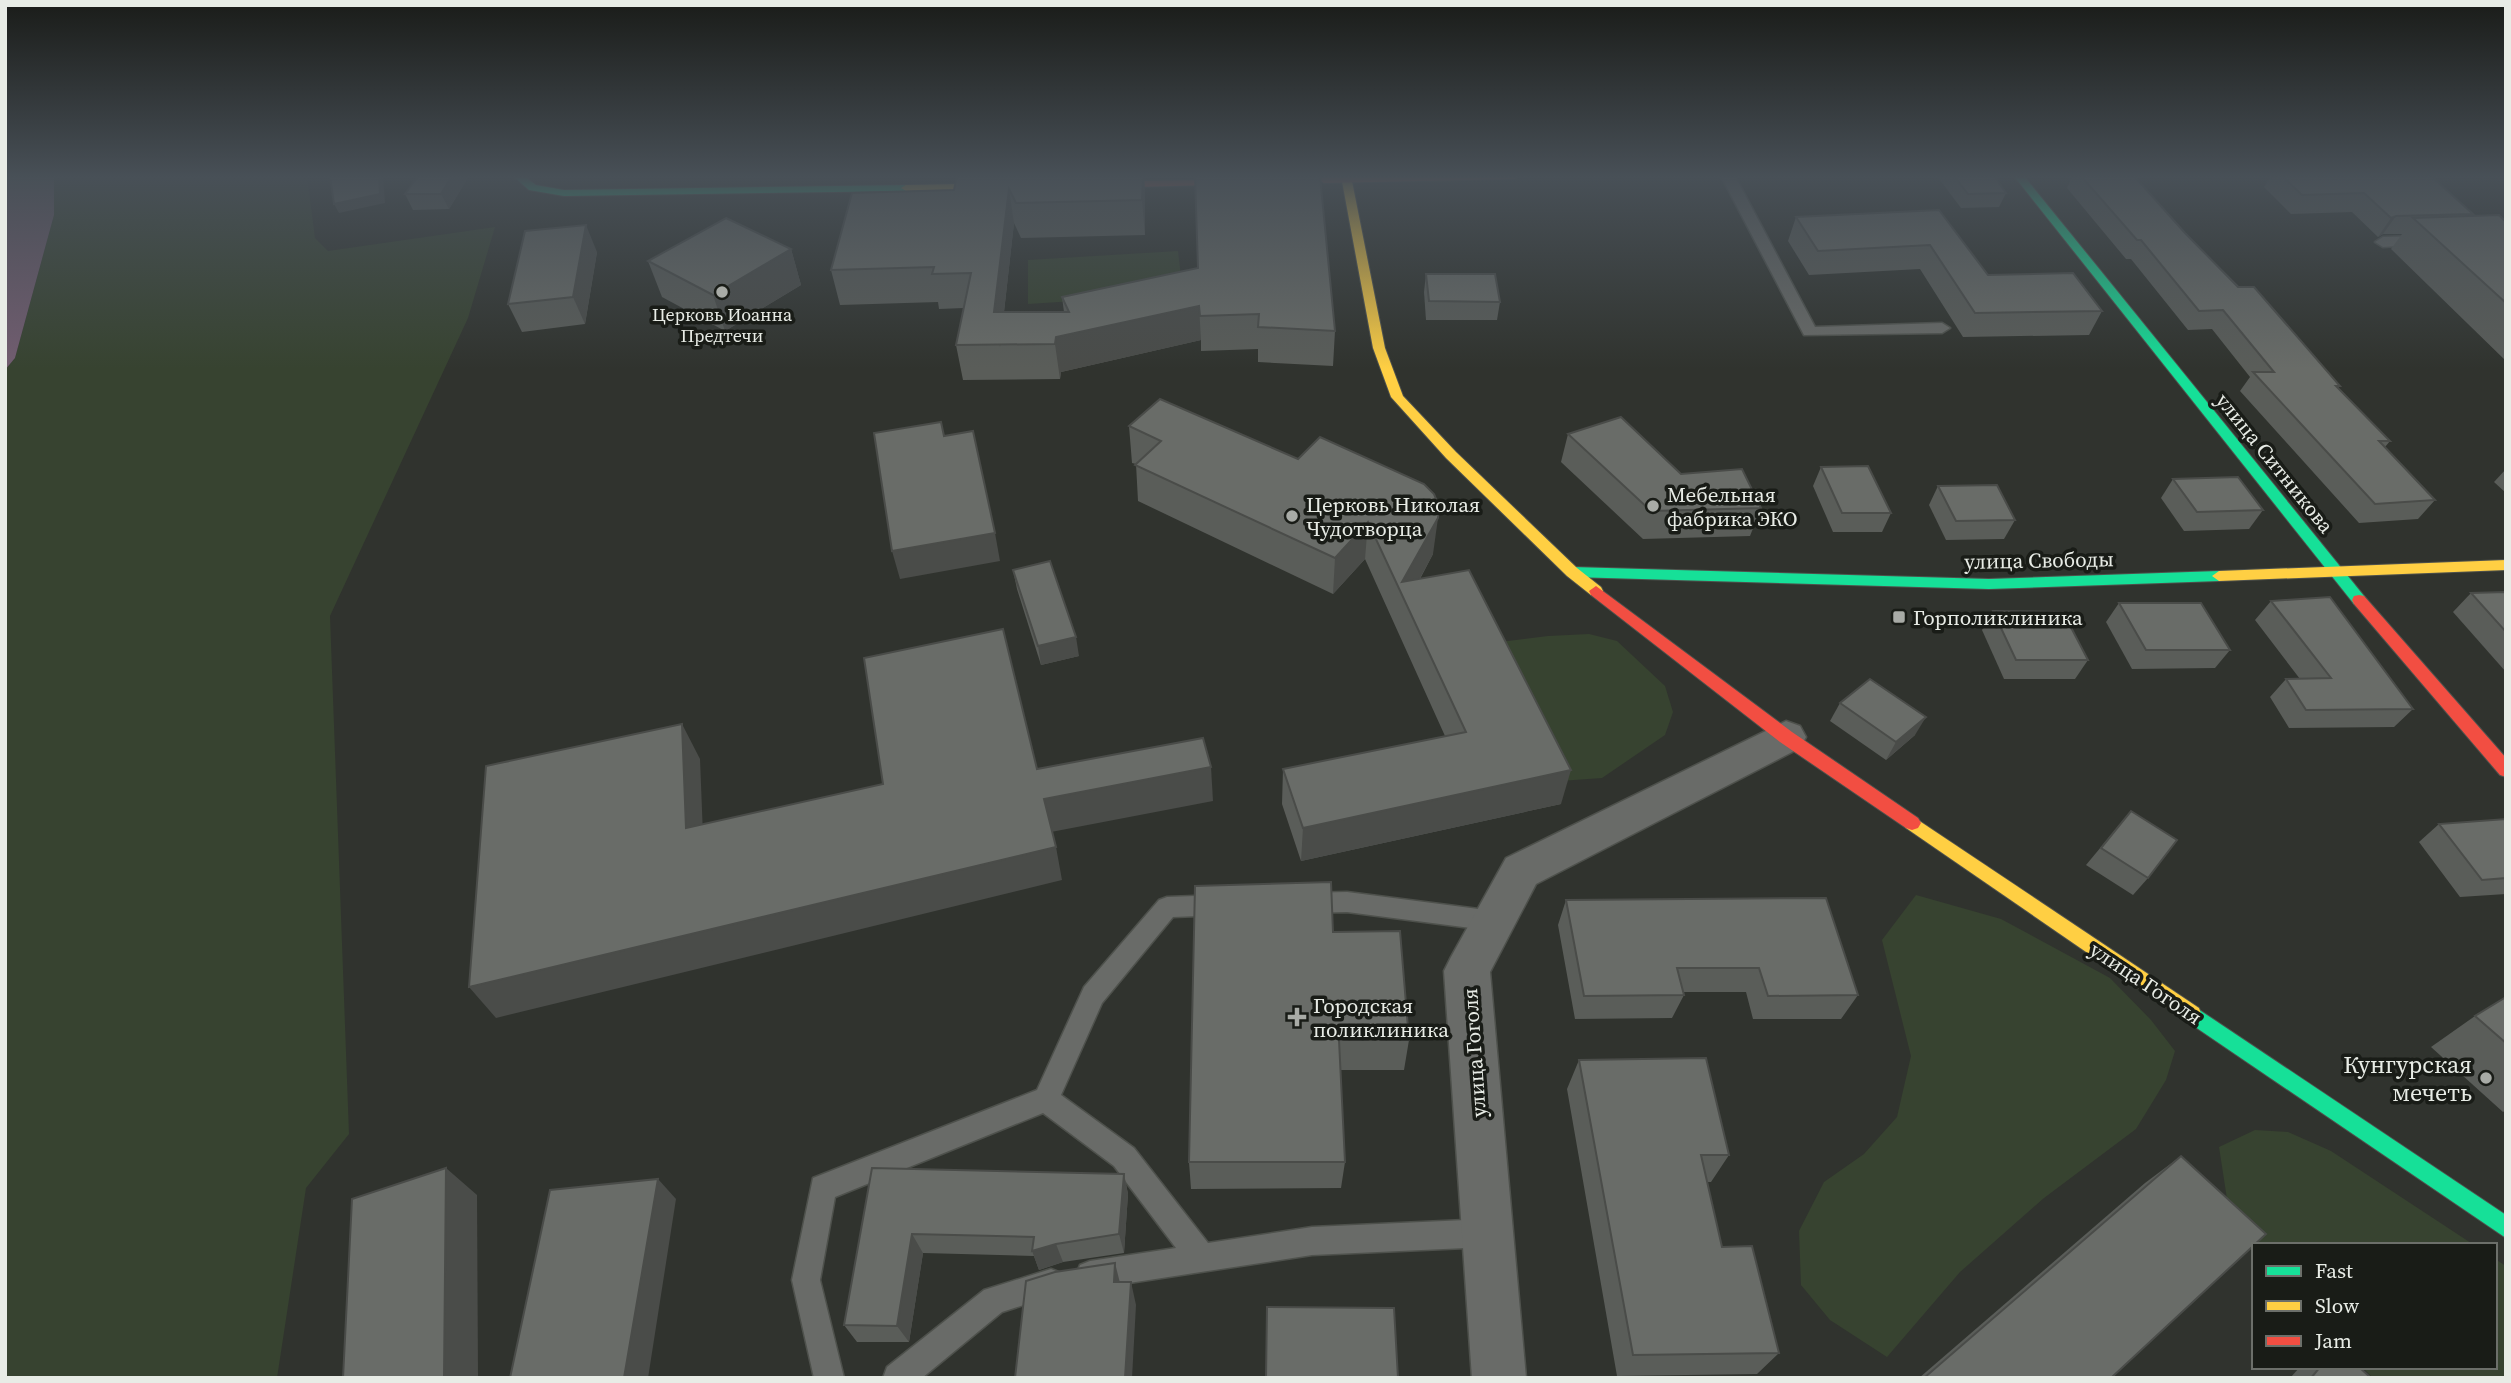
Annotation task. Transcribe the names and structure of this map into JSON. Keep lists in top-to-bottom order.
{
  "streets": {
    "street": ["улица Ситникова", "улица Свободы", "улица Гоголя"]
  },
  "crossings": [
    ["улица Ситникова", "улица Свободы"],
    ["улица Свободы", "улица Гоголя"]
  ],
  "places": {
    "other": [
      "Церковь Иоанна Предтечи",
      "Мебельная фабрика ЭКО",
      "Церковь Николая Чудотворца",
      "Кунгурская мечеть"
    ],
    "transit": ["Горполиклиника"],
    "health": ["Городская поликлиника"]
  },
  "legend": ["Fast", "Slow", "Jam"]
}
